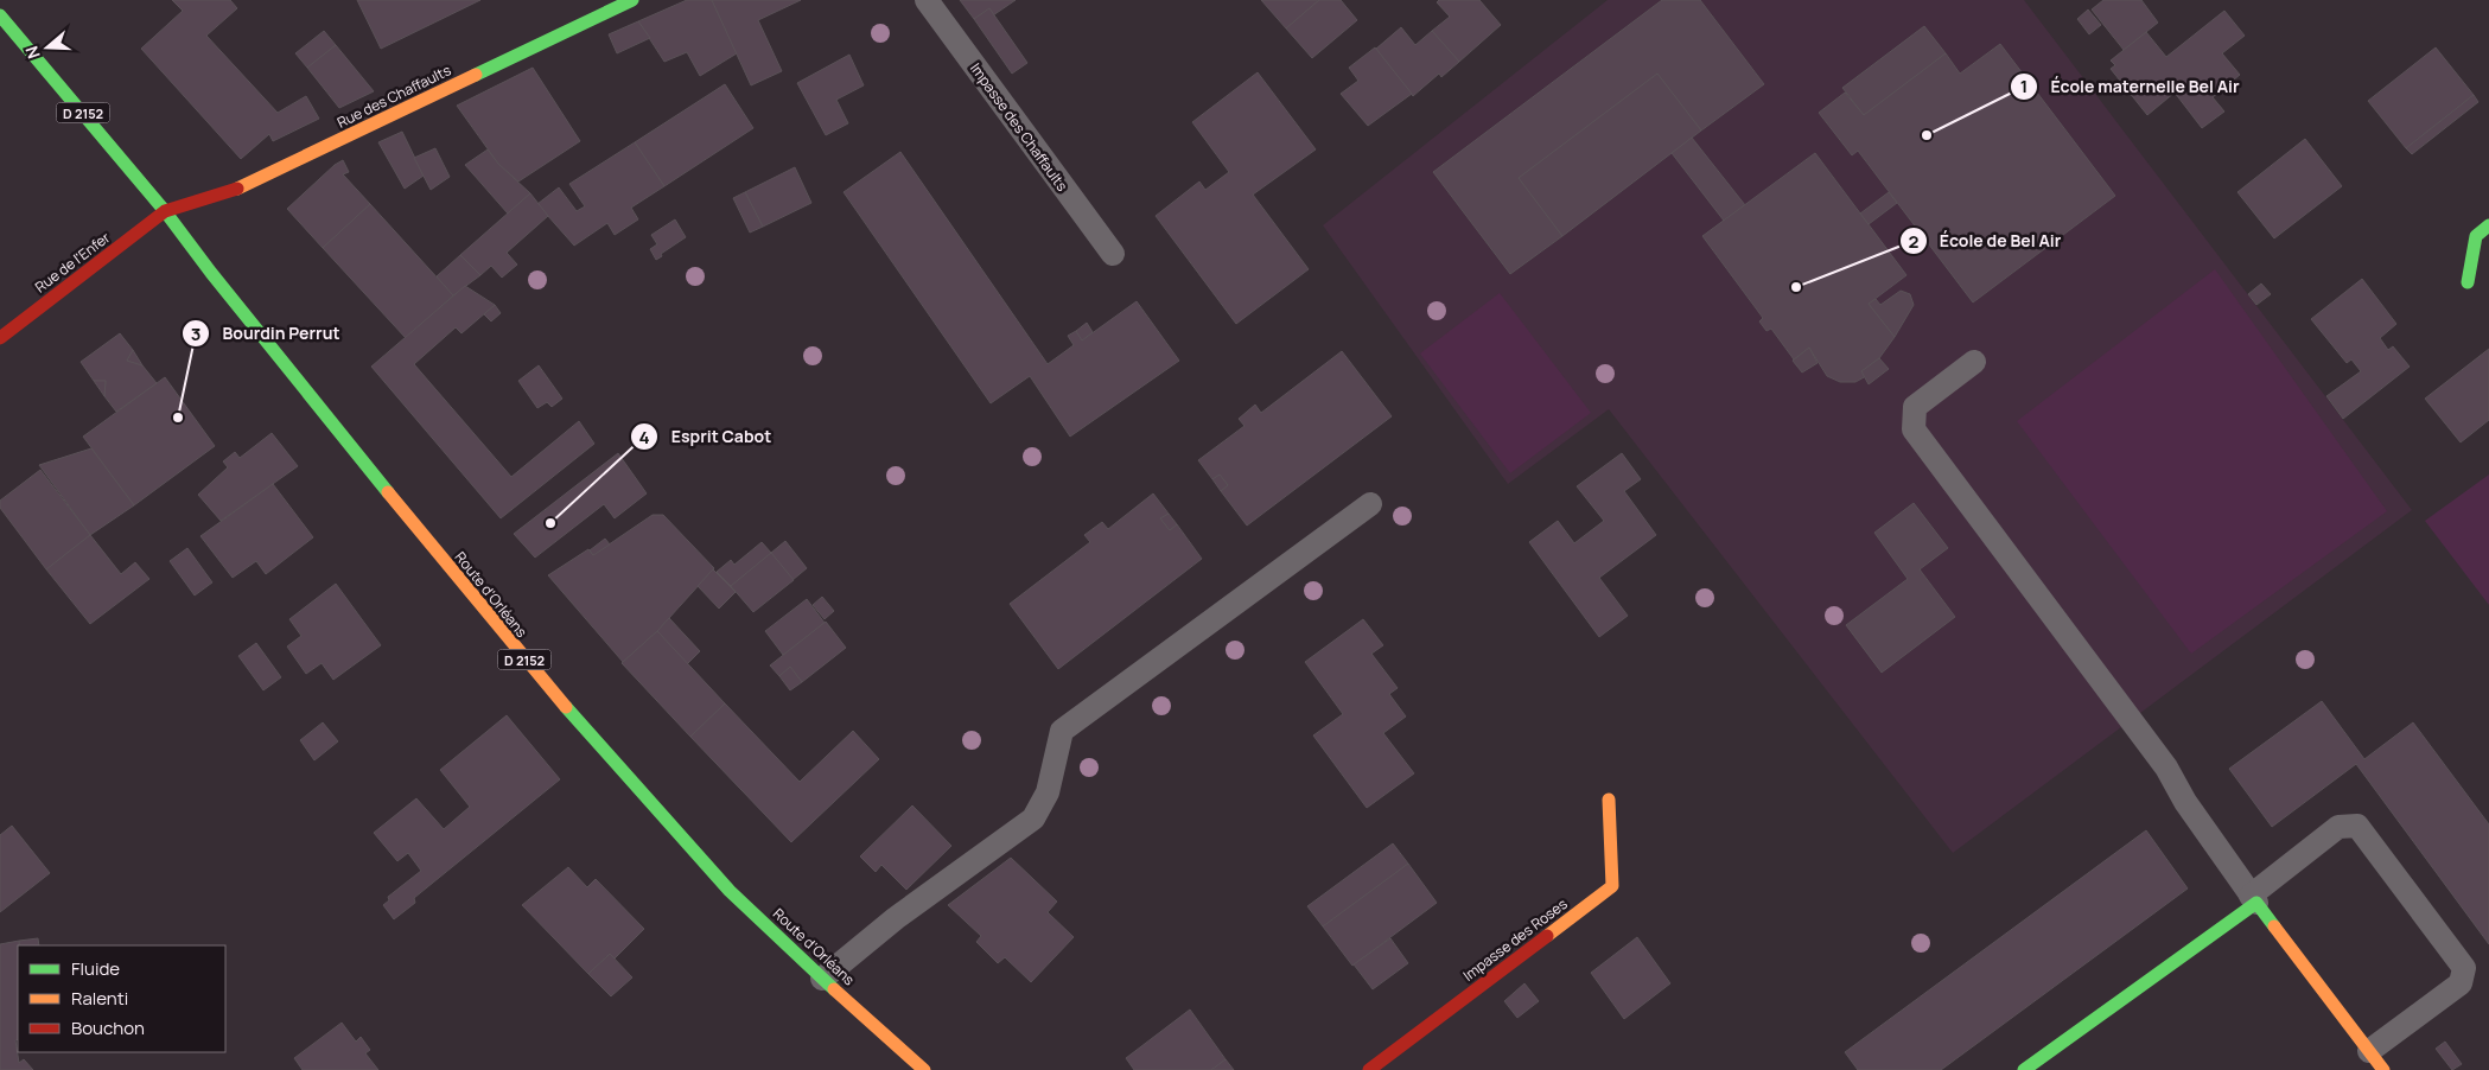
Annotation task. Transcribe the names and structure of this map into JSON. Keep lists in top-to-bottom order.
{
  "streets": {
    "street": [
      "Rue des Chaffaults",
      "D 2152",
      "Rue de l'Enfer",
      "Route d'Orléans",
      "Impasse des Roses"
    ],
    "lane": ["Impasse des Chaffaults"]
  },
  "crossings": [
    ["Rue des Chaffaults", "D 2152"],
    ["Rue des Chaffaults", "Rue de l'Enfer"],
    ["Rue des Chaffaults", "Route d'Orléans"],
    ["D 2152", "Rue de l'Enfer"],
    ["D 2152", "Route d'Orléans"],
    ["Rue de l'Enfer", "Route d'Orléans"]
  ],
  "places": [
    "École maternelle Bel Air",
    "École de Bel Air",
    "Bourdin Perrut",
    "Esprit Cabot"
  ],
  "legend": ["Fluide", "Ralenti", "Bouchon"],
  "north": "left"
}
